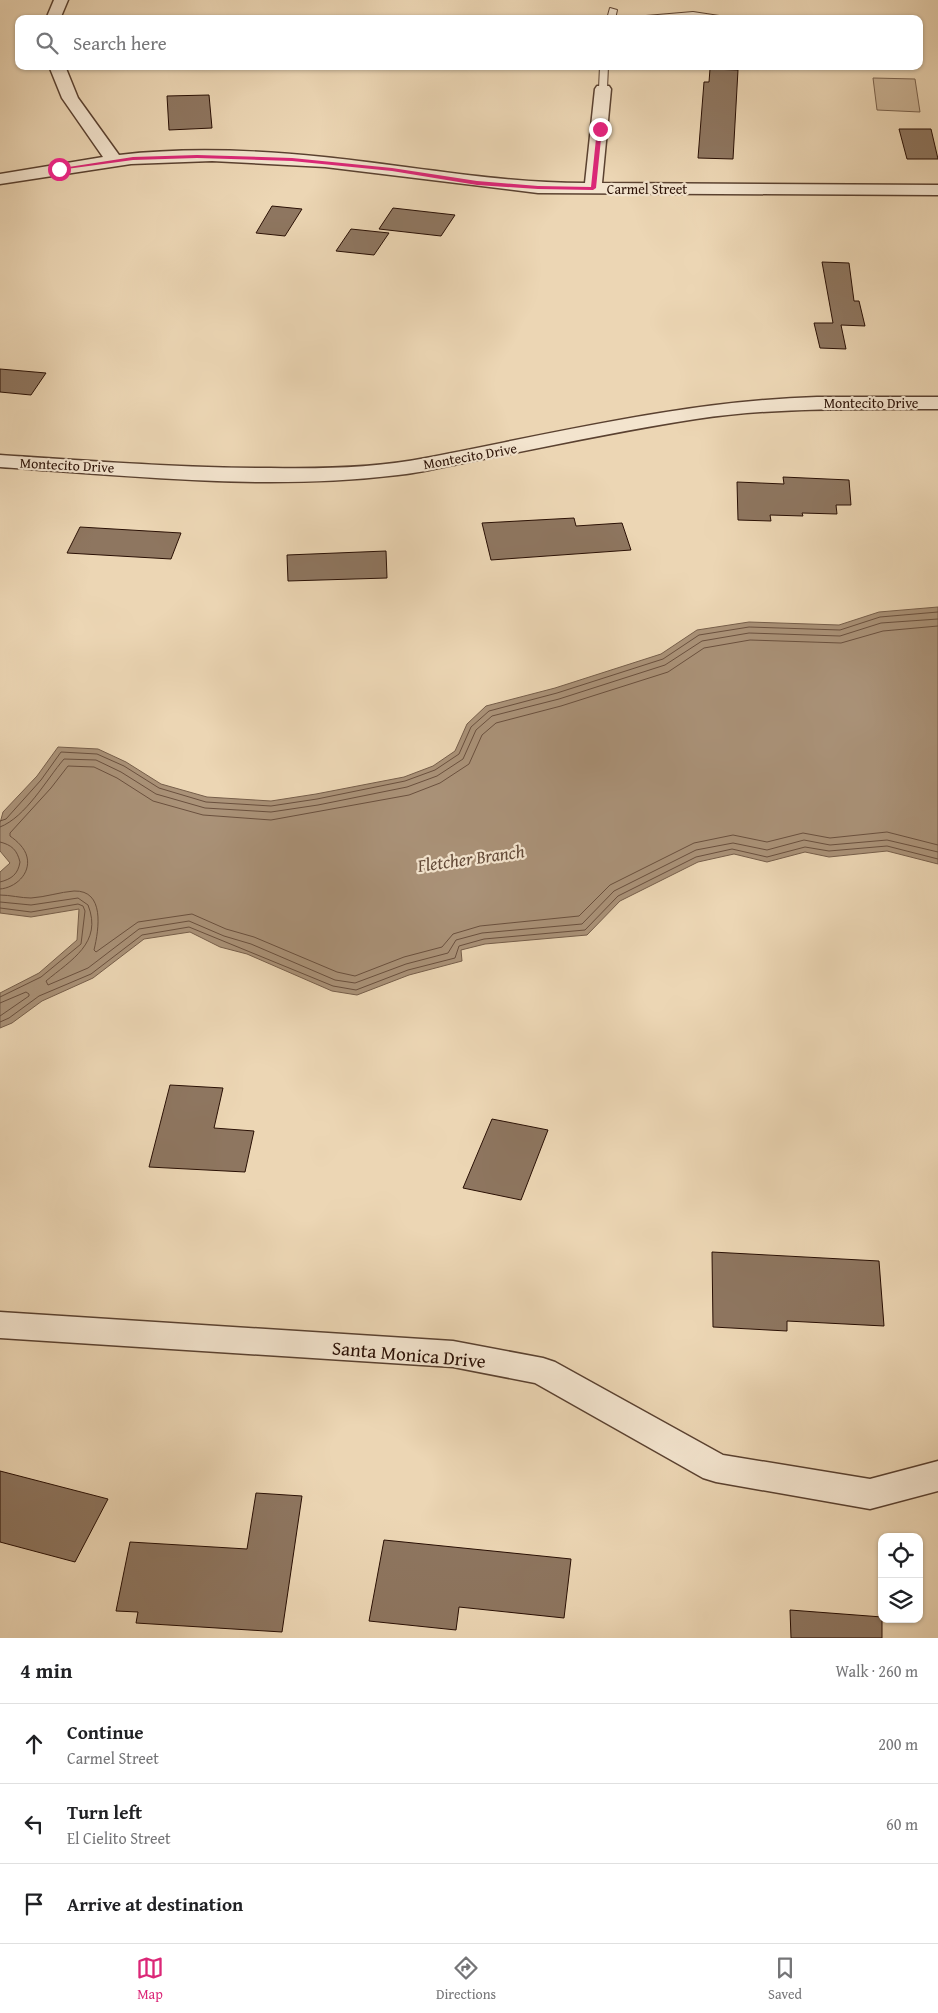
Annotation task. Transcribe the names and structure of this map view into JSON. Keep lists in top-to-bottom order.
{
  "streets": {
    "street": ["Carmel Street", "Montecito Drive", "Santa Monica Drive"]
  },
  "water": ["Fletcher Branch"],
  "page": {
    "search": "Search here",
    "heading": ["4 min", "Walk · 260 m"],
    "list": [
      ["Continue", "Carmel Street", "200 m"],
      ["Turn left", "El Cielito Street", "60 m"],
      "Arrive at destination"
    ],
    "nav": ["Map", "Directions", "Saved"]
  }
}
